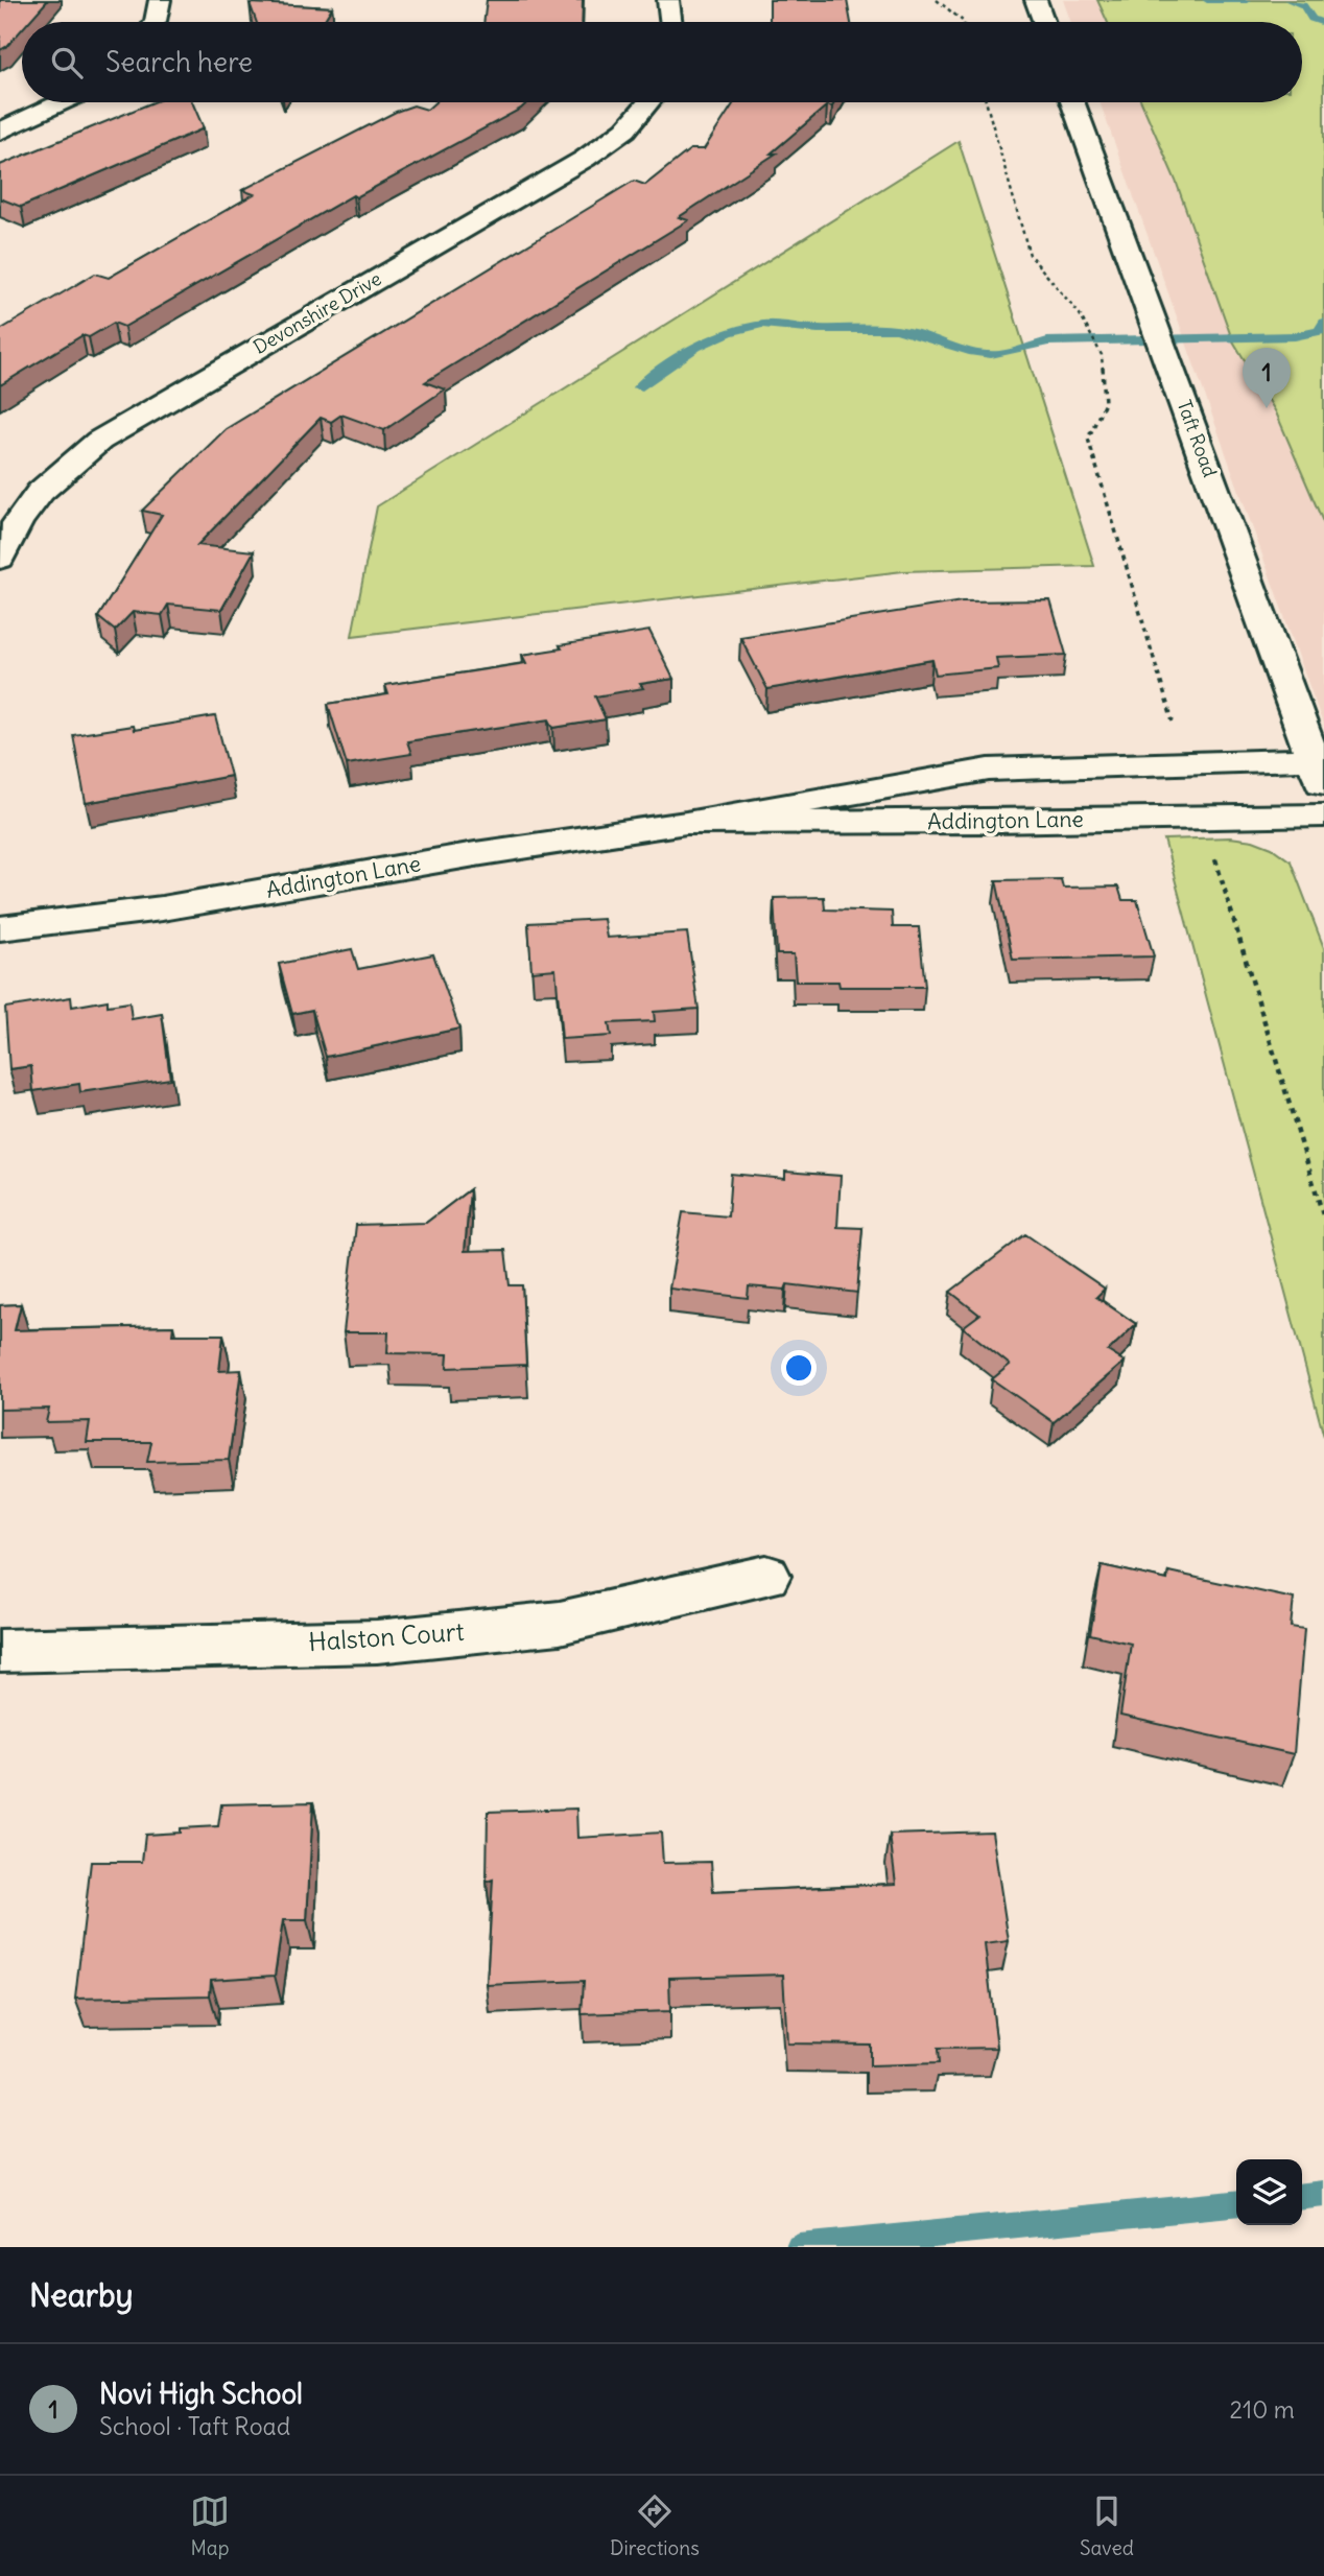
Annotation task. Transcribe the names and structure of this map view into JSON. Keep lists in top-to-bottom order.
{
  "streets": {
    "street": [
      "Devonshire Drive",
      "Taft Road",
      "Addington Lane",
      "Halston Court"
    ]
  },
  "crossings": [
    ["Taft Road", "Addington Lane"]
  ],
  "page": {
    "search": "Search here",
    "pins": "1",
    "heading": "Nearby",
    "list": [
      {
        "mark": "1",
        "name": "Novi High School",
        "note": "School · Taft Road",
        "value": "210 m"
      }
    ],
    "nav": ["Map", "Directions", "Saved"]
  }
}
